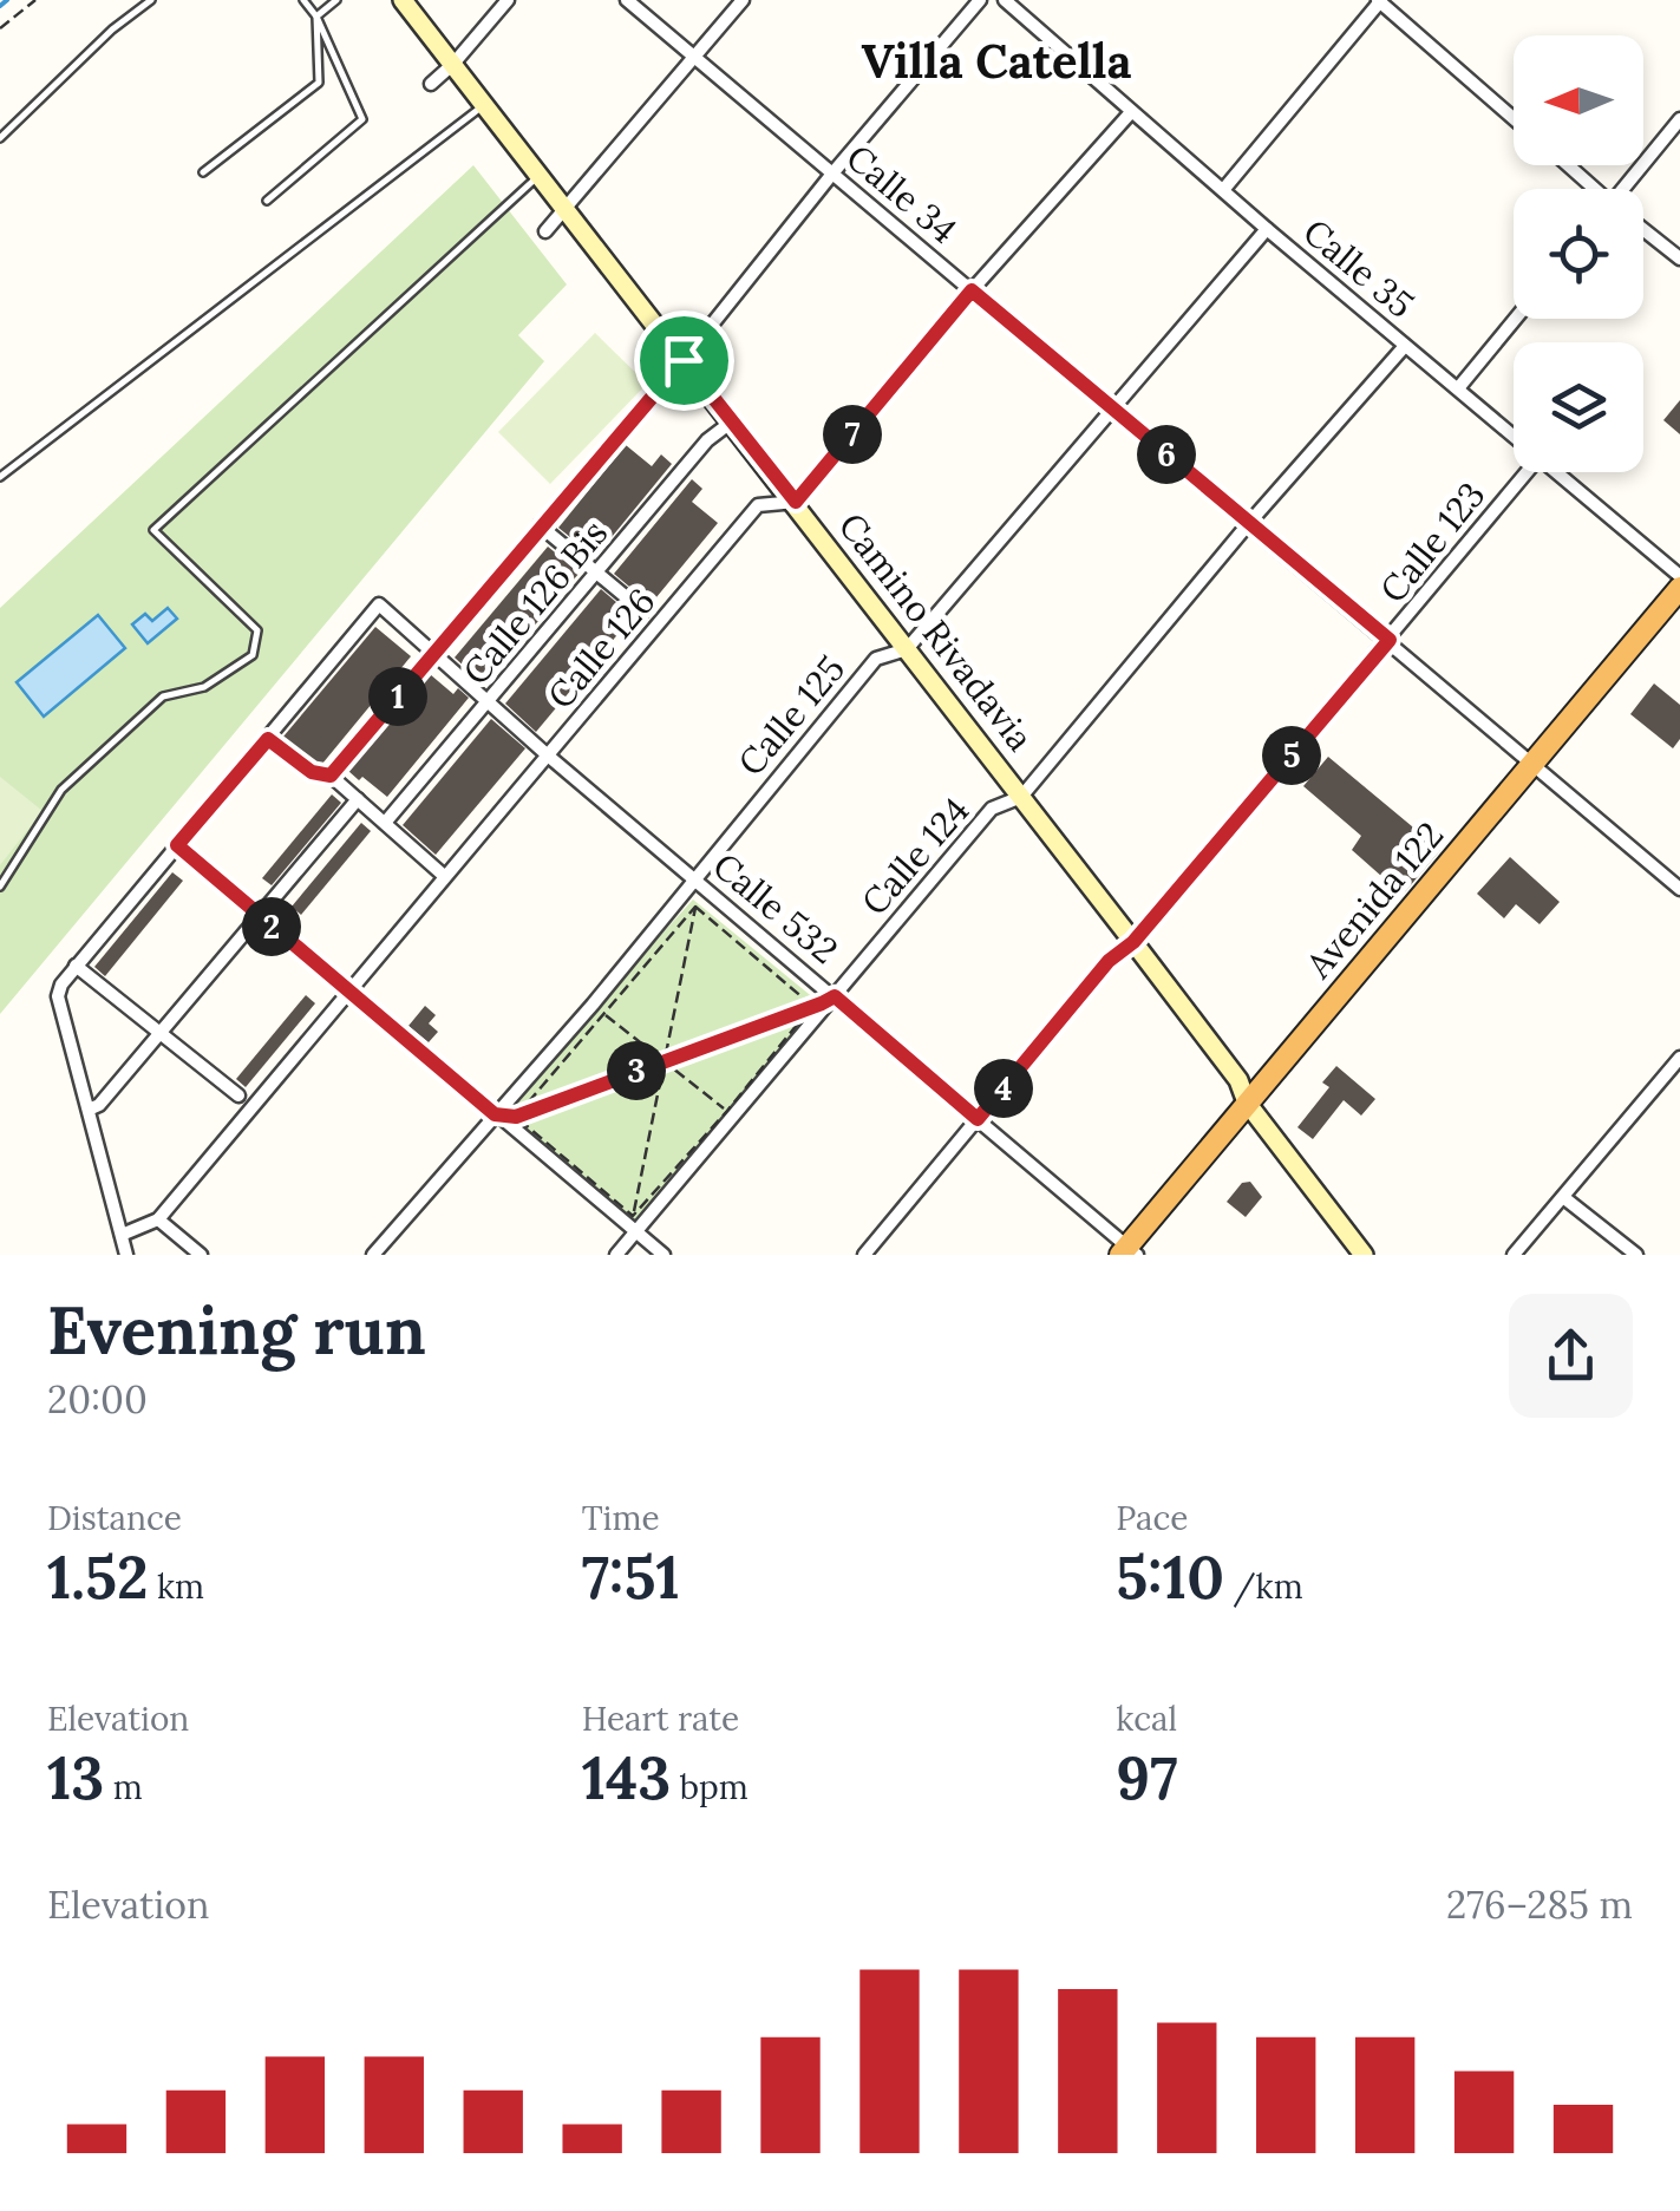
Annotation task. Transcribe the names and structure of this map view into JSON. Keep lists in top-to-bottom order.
{
  "streets": {
    "highway": ["Avenida 122"],
    "main road": ["Camino Rivadavia"],
    "street": [
      "Calle 34",
      "Calle 35",
      "Calle 123",
      "Calle 126 Bis",
      "Calle 126",
      "Calle 125",
      "Calle 124",
      "Calle 532"
    ]
  },
  "crossings": [
    ["Calle 34", "Calle 123"],
    ["Calle 34", "Calle 126"],
    ["Calle 34", "Calle 125"],
    ["Calle 34", "Calle 124"],
    ["Calle 34", "Avenida 122"],
    ["Calle 35", "Calle 126"],
    ["Calle 35", "Calle 125"],
    ["Calle 35", "Calle 124"],
    ["Calle 123", "Camino Rivadavia"],
    ["Calle 123", "Calle 532"],
    ["Calle 126 Bis", "Camino Rivadavia"],
    ["Calle 126 Bis", "Calle 532"],
    ["Camino Rivadavia", "Calle 126"],
    ["Camino Rivadavia", "Calle 125"],
    ["Camino Rivadavia", "Calle 124"],
    ["Camino Rivadavia", "Avenida 122"],
    ["Calle 126", "Calle 532"],
    ["Calle 125", "Calle 532"],
    ["Calle 124", "Calle 532"],
    ["Avenida 122", "Calle 532"]
  ],
  "districts": ["Villa Catella"],
  "north": "left",
  "page": {
    "pins": [
      "7",
      "6",
      "1",
      "5",
      "2",
      "3",
      "4"
    ],
    "heading": ["Evening run", "20:00"],
    "stats": [
      ["Distance", "1.52 km"],
      ["Time", "7:51"],
      ["Pace", "5:10 /km"],
      ["Elevation", "13 m"],
      ["Heart rate", "143 bpm"],
      ["kcal", "97"]
    ],
    "chart": ["Elevation", "276–285 m"]
  }
}
